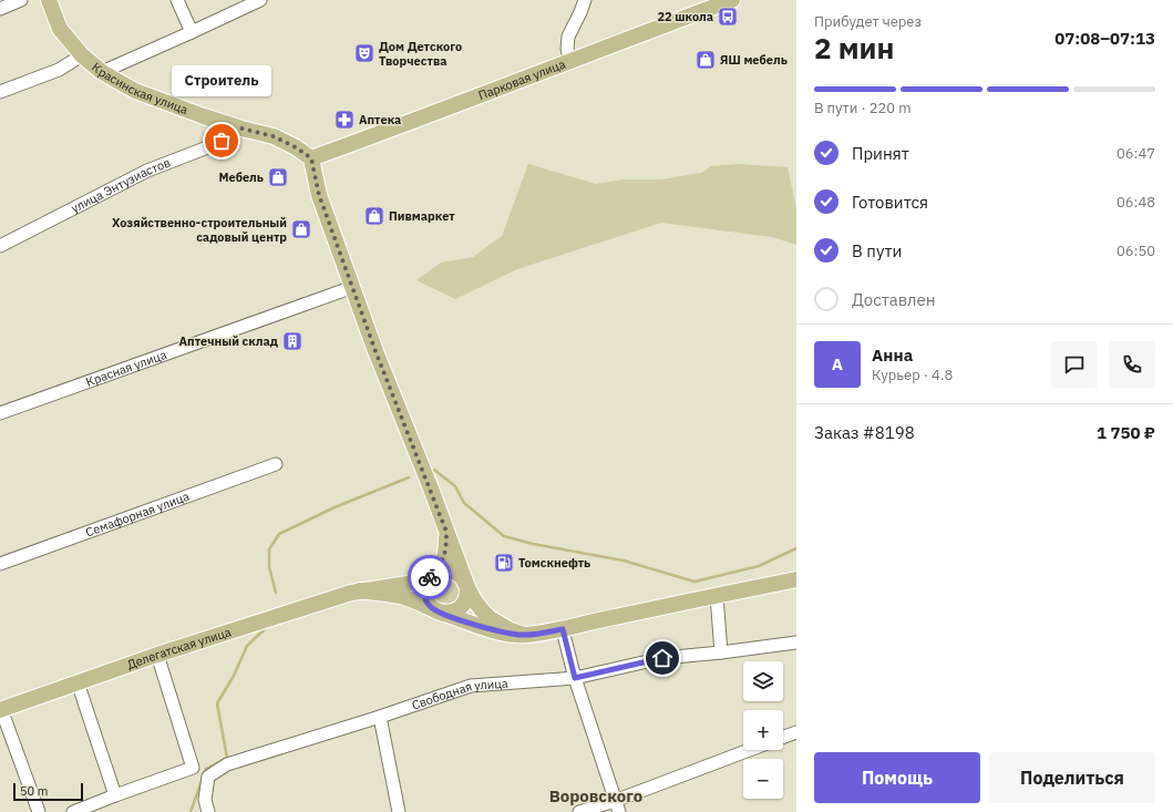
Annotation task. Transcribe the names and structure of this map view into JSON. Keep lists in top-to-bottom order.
{
  "streets": {
    "main road": ["Парковая улица", "Красинская улица", "Делегатская улица"],
    "street": [
      "улица Энтузиастов",
      "Красная улица",
      "Семафорная улица",
      "Свободная улица"
    ]
  },
  "crossings": [
    ["Парковая улица", "Красинская улица"],
    ["Красинская улица", "улица Энтузиастов"]
  ],
  "districts": ["Воровского"],
  "places": {
    "bus stop": ["22 школа"],
    "theatre": ["Дом Детского Творчества"],
    "shop": [
      "ЯШ мебель",
      "Мебель",
      "Пивмаркет",
      "Хозяйственно-строительный садовый центр"
    ],
    "pharmacy": ["Аптека"],
    "other": ["Строитель"],
    "building": ["Аптечный склад"],
    "fuel station": ["Томскнефть"]
  },
  "scale_bar": "50 m",
  "page": {
    "heading": ["2 мин", "Прибудет через", "07:08–07:13"],
    "panel": [
      "Анна",
      "Курьер · 4.8",
      "Заказ #8198",
      "1 750 ₽"
    ],
    "bubble": "Строитель",
    "bar": "В пути · 220 m",
    "list": [
      ["Принят", "06:47"],
      ["Готовится", "06:48"],
      ["В пути", "06:50"],
      "Доставлен"
    ],
    "round": "А",
    "map_buttons": ["+", "−"],
    "buttons": ["Помощь", "Поделиться"],
    "scale": "50 m"
  }
}
